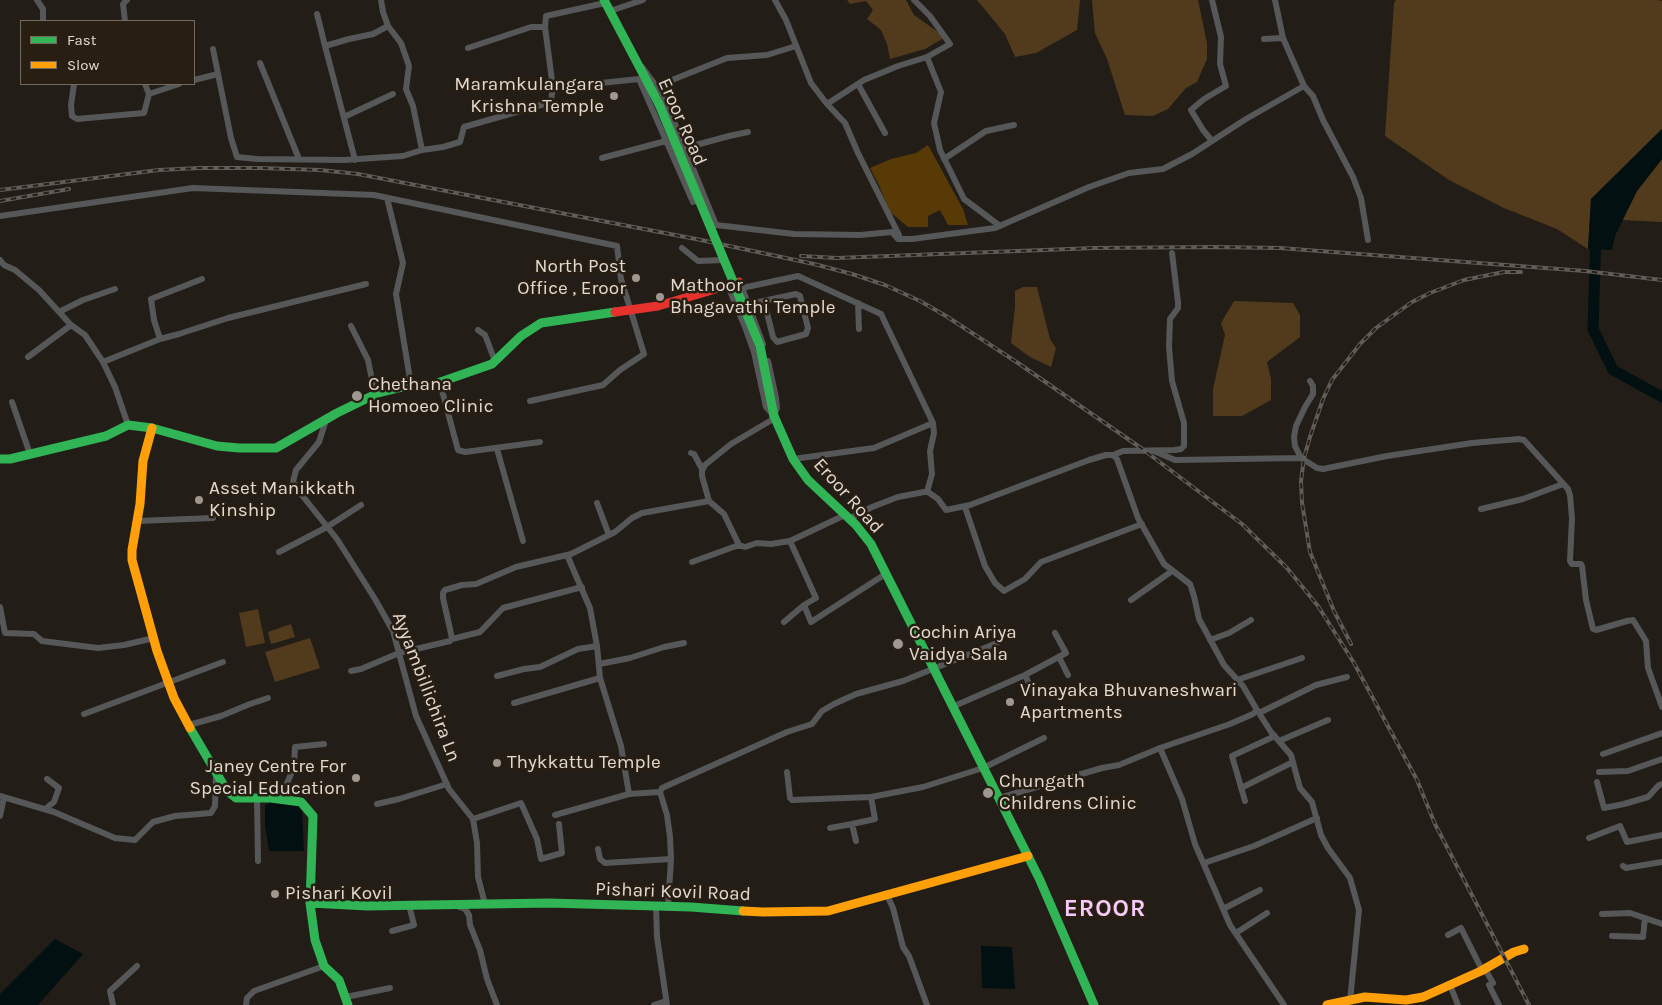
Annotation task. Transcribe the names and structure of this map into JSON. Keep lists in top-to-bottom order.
{
  "streets": {
    "main road": ["Eroor Road", "Pishari Kovil Road"],
    "street": ["Ayyambillichira Ln"]
  },
  "crossings": [
    ["Eroor Road", "Pishari Kovil Road"],
    ["Ayyambillichira Ln", "Pishari Kovil Road"]
  ],
  "districts": ["EROOR"],
  "places": [
    "Maramkulangara Krishna Temple",
    "North Post Office , Eroor",
    "Mathoor Bhagavathi Temple",
    "Chethana Homoeo Clinic",
    "Asset Manikkath Kinship",
    "Cochin Ariya Vaidya Sala",
    "Vinayaka Bhuvaneshwari Apartments",
    "Thykkattu Temple",
    "Janey Centre For Special Education",
    "Chungath Childrens Clinic",
    "Pishari Kovil"
  ],
  "legend": ["Fast", "Slow"]
}
